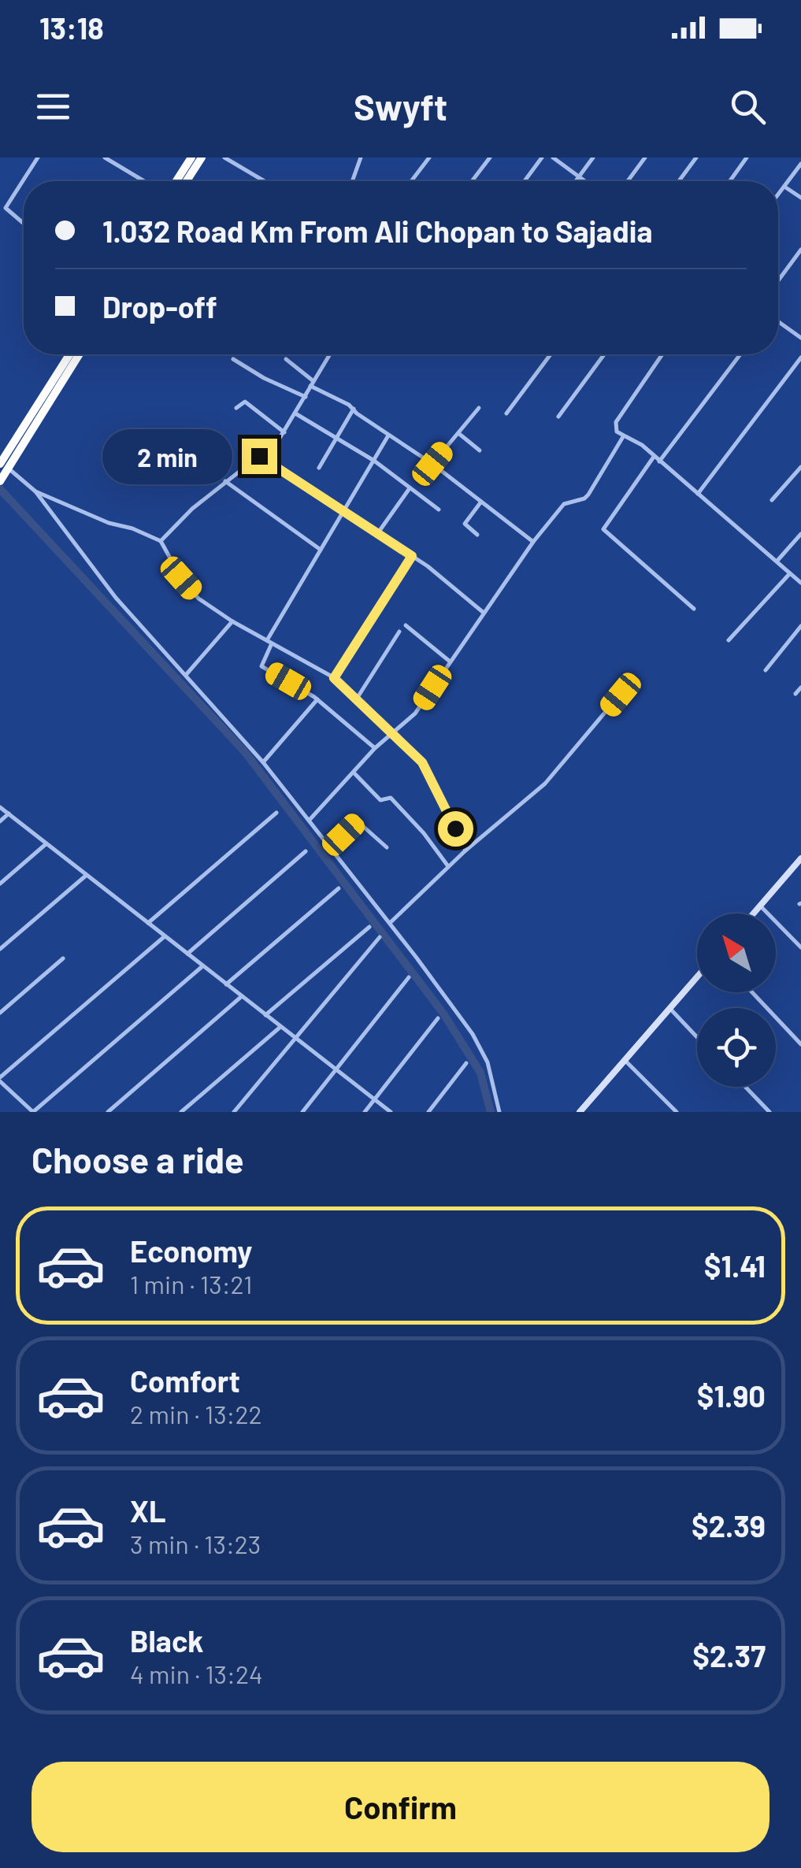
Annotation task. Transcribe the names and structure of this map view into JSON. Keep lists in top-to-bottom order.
{
  "north": "top left",
  "page": {
    "status": "13:18",
    "header": "Swyft",
    "banner": ["1.032 Road Km From Ali Chopan to Sajadia", "Drop-off"],
    "bubble": "2 min",
    "heading": "Choose a ride",
    "list": [
      {
        "name": "Economy",
        "note": "1 min · 13:21",
        "value": "$1.41"
      },
      {
        "name": "Comfort",
        "note": "2 min · 13:22",
        "value": "$1.90"
      },
      {
        "name": "XL",
        "note": "3 min · 13:23",
        "value": "$2.39"
      },
      {
        "name": "Black",
        "note": "4 min · 13:24",
        "value": "$2.37"
      }
    ],
    "buttons": "Confirm"
  }
}
